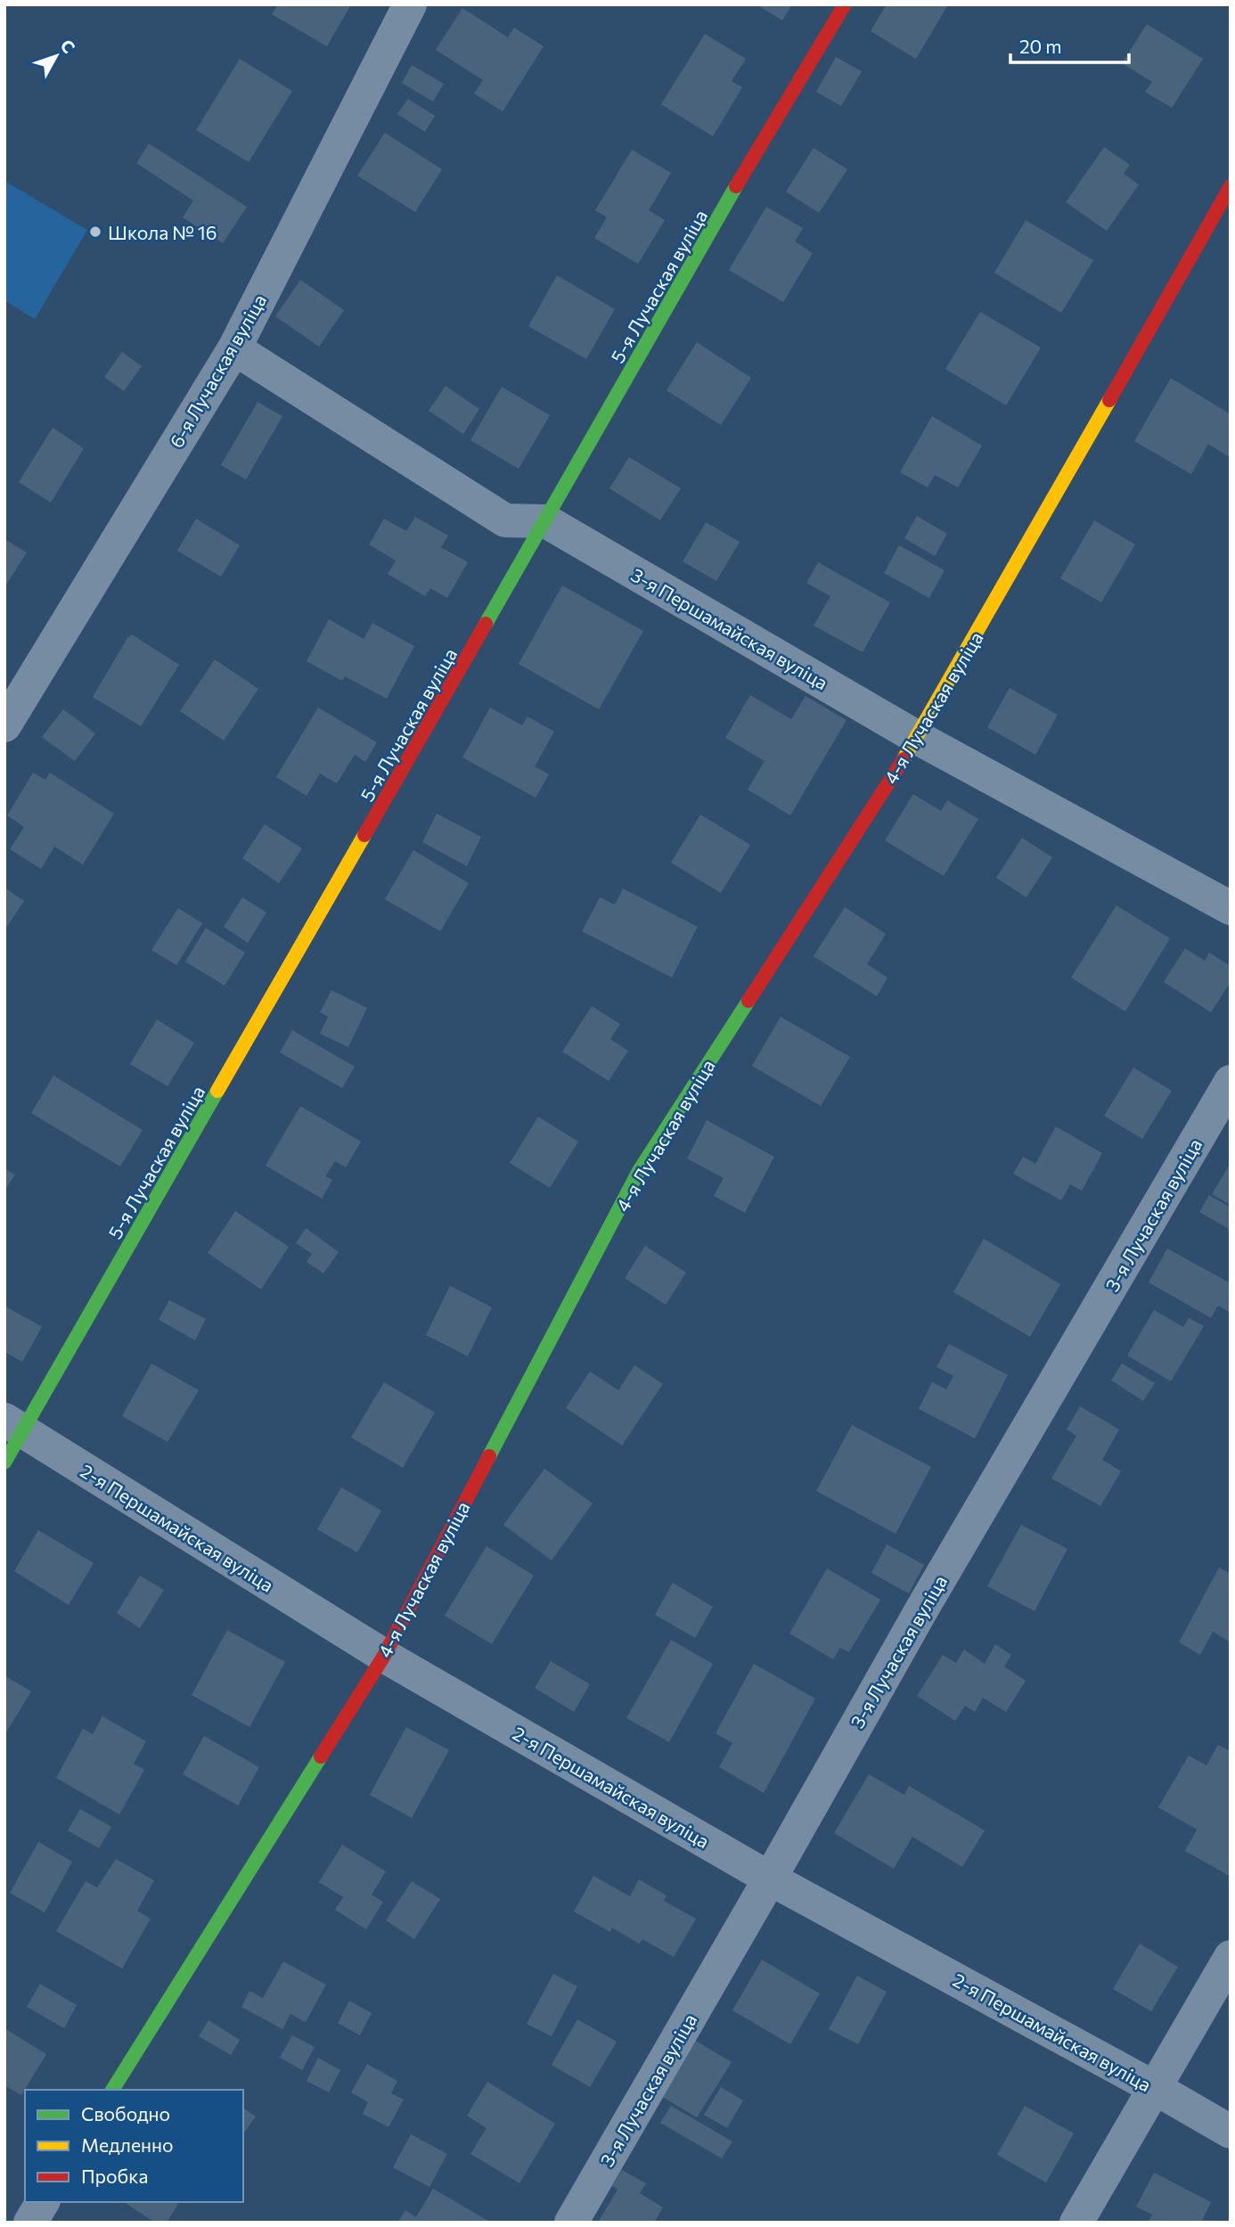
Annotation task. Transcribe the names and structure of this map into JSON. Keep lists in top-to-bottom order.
{
  "streets": {
    "street": [
      "5-я Лучаская вуліца",
      "6-я Лучаская вуліца",
      "3-я Першамайская вуліца",
      "4-я Лучаская вуліца",
      "3-я Лучаская вуліца",
      "2-я Першамайская вуліца"
    ]
  },
  "crossings": [
    ["5-я Лучаская вуліца", "3-я Першамайская вуліца"],
    ["5-я Лучаская вуліца", "2-я Першамайская вуліца"],
    ["6-я Лучаская вуліца", "3-я Першамайская вуліца"],
    ["3-я Першамайская вуліца", "4-я Лучаская вуліца"],
    ["4-я Лучаская вуліца", "2-я Першамайская вуліца"],
    ["3-я Лучаская вуліца", "2-я Першамайская вуліца"]
  ],
  "places": ["Школа № 16"],
  "legend": ["Свободно", "Медленно", "Пробка"],
  "scale_bar": "20 m",
  "north": "top right"
}
